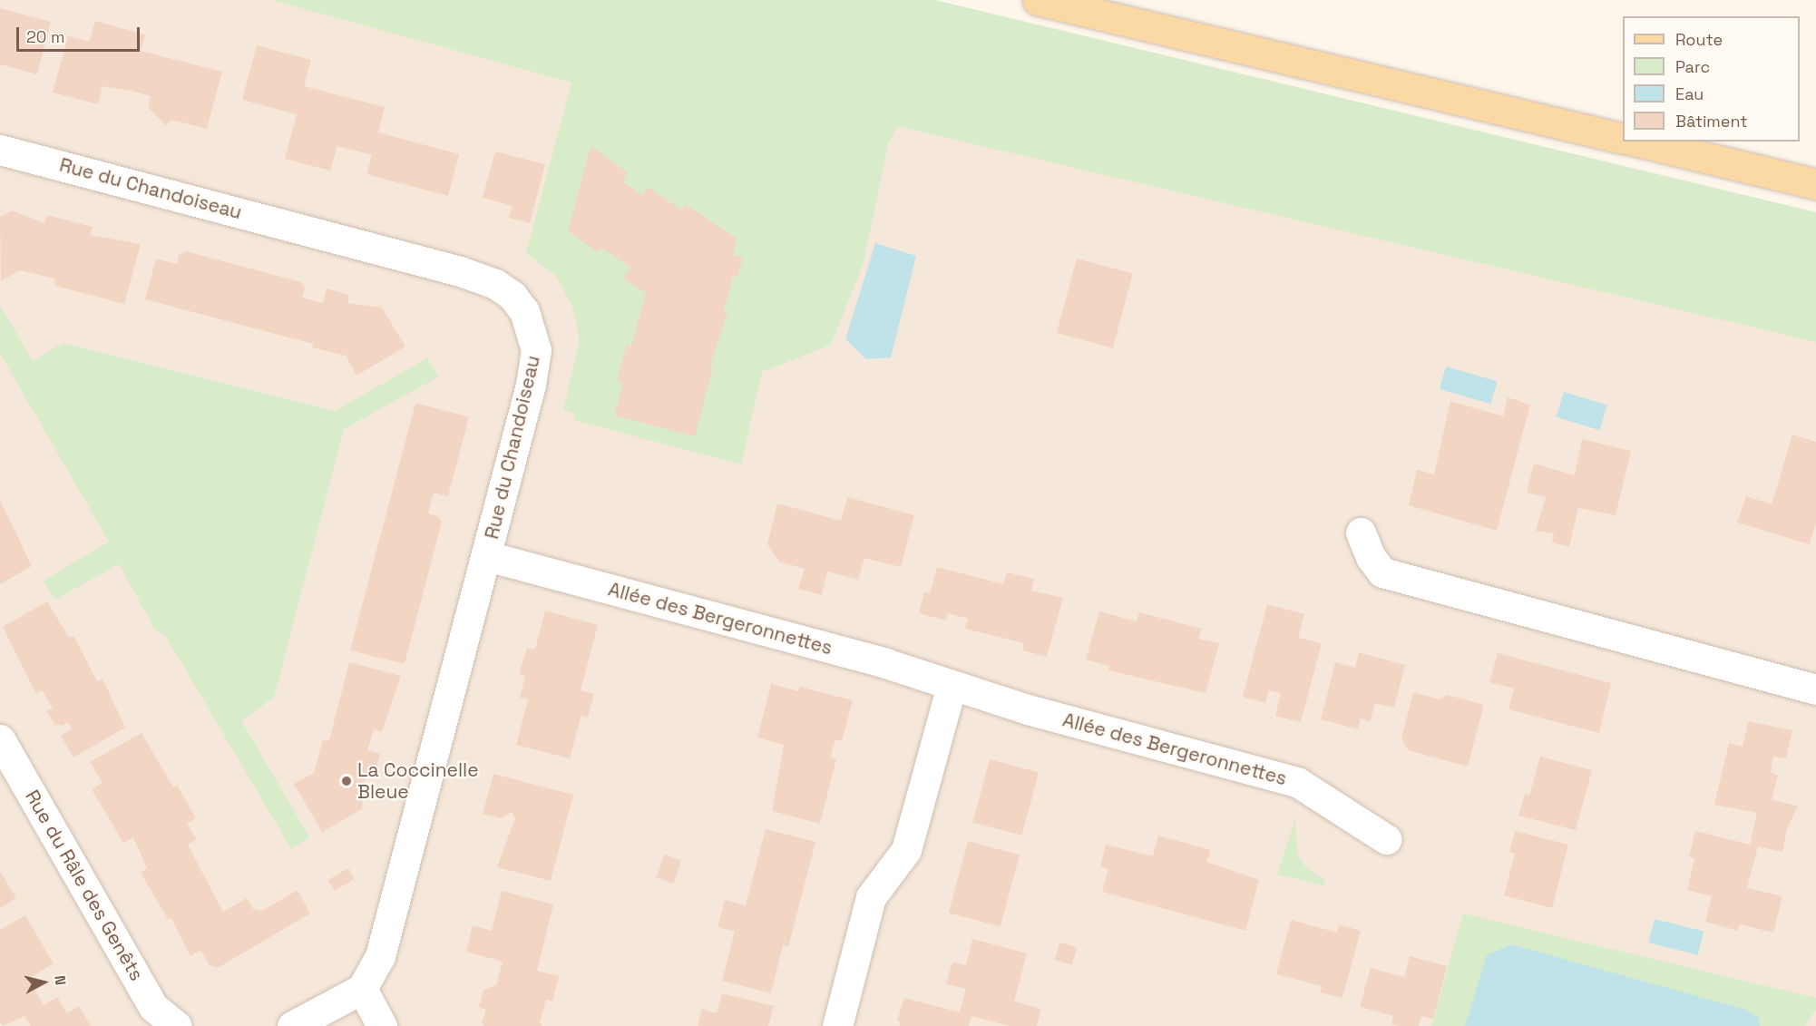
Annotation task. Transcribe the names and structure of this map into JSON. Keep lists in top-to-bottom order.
{
  "streets": {
    "street": ["Rue du Chandoiseau", "Allée des Bergeronnettes", "Rue du Râle des Genêts"]
  },
  "crossings": [
    ["Rue du Chandoiseau", "Allée des Bergeronnettes"]
  ],
  "places": ["La Coccinelle Bleue"],
  "legend": [
    "Route",
    "Parc",
    "Eau",
    "Bâtiment"
  ],
  "scale_bar": "20 m",
  "north": "right"
}
